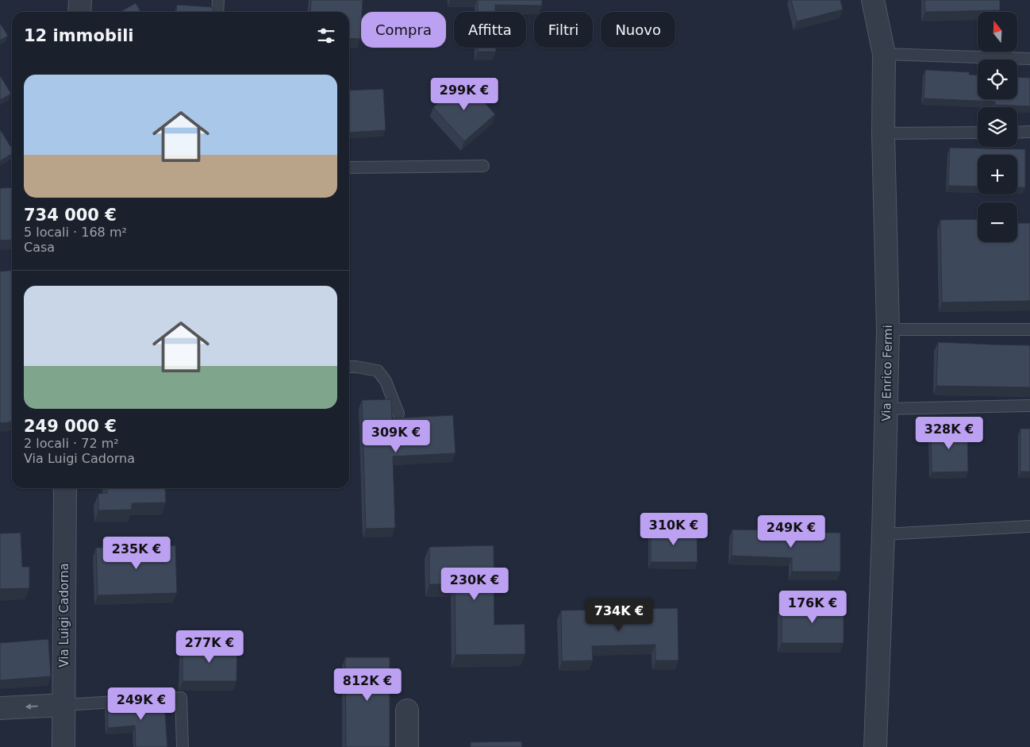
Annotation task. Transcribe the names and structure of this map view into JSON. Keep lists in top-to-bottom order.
{
  "streets": {
    "street": ["Via Enrico Fermi", "Via Luigi Cadorna"]
  },
  "north": "top",
  "page": {
    "map_buttons": ["+", "−"],
    "chip": [
      "Compra",
      "Affitta",
      "Filtri",
      "Nuovo"
    ],
    "heading": "12 immobili",
    "list": [
      {
        "name": "734 000 €",
        "note": "5 locali · 168 m² · Casa"
      },
      {
        "name": "249 000 €",
        "note": "2 locali · 72 m² · Via Luigi Cadorna"
      }
    ],
    "price": [
      "299K €",
      "328K €",
      "309K €",
      "310K €",
      "249K €",
      "235K €",
      "230K €",
      "176K €",
      "734K €",
      "277K €",
      "812K €",
      "249K €"
    ]
  }
}
